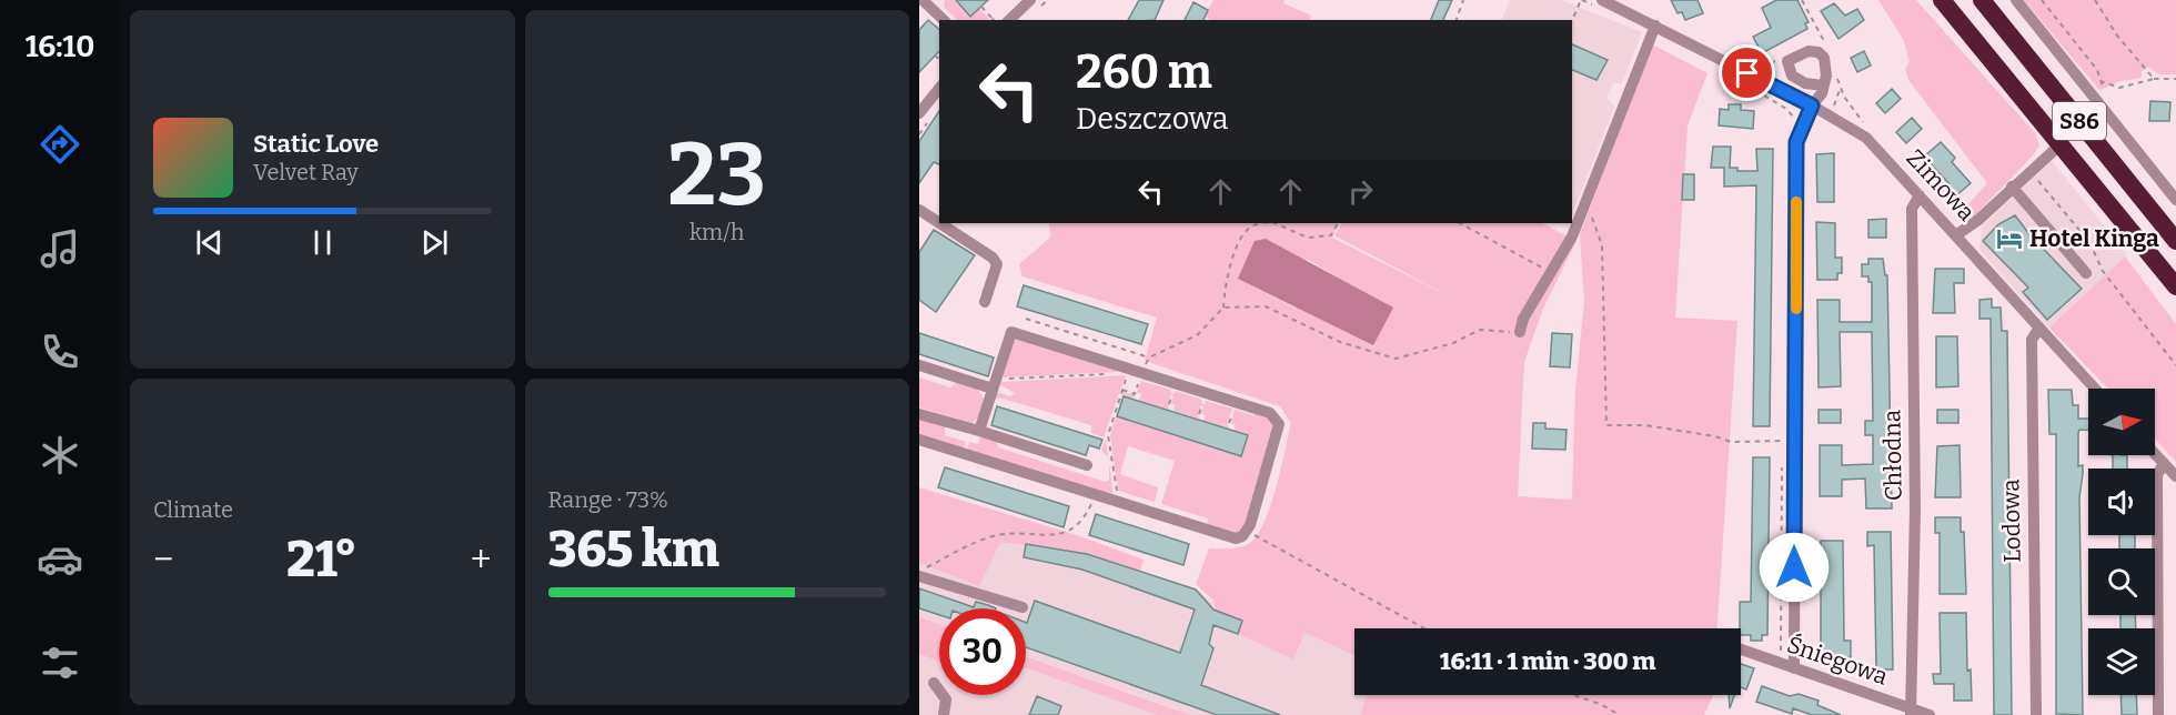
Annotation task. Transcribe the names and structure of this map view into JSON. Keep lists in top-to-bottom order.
{
  "streets": {
    "highway": ["S86"],
    "street": [
      "Zimowa",
      "Chłodna",
      "Lodowa",
      "Śniegowa"
    ]
  },
  "crossings": [
    ["Zimowa", "Chłodna"],
    ["Zimowa", "Lodowa"],
    ["Chłodna", "Śniegowa"]
  ],
  "places": {
    "hotel": ["Hotel Kinga"]
  },
  "north": "right",
  "page": {
    "tabs": "16:10",
    "tile": [
      ["23", "km/h"],
      "Climate",
      ["Range · 73%", "365 km"]
    ],
    "turn": ["260 m", "Deszczowa"],
    "song": ["Static Love", "Velvet Ray"],
    "heat": ["−", "21°", "+"],
    "limit": "30",
    "trip": "16:11 · 1 min · 300 m"
  }
}
